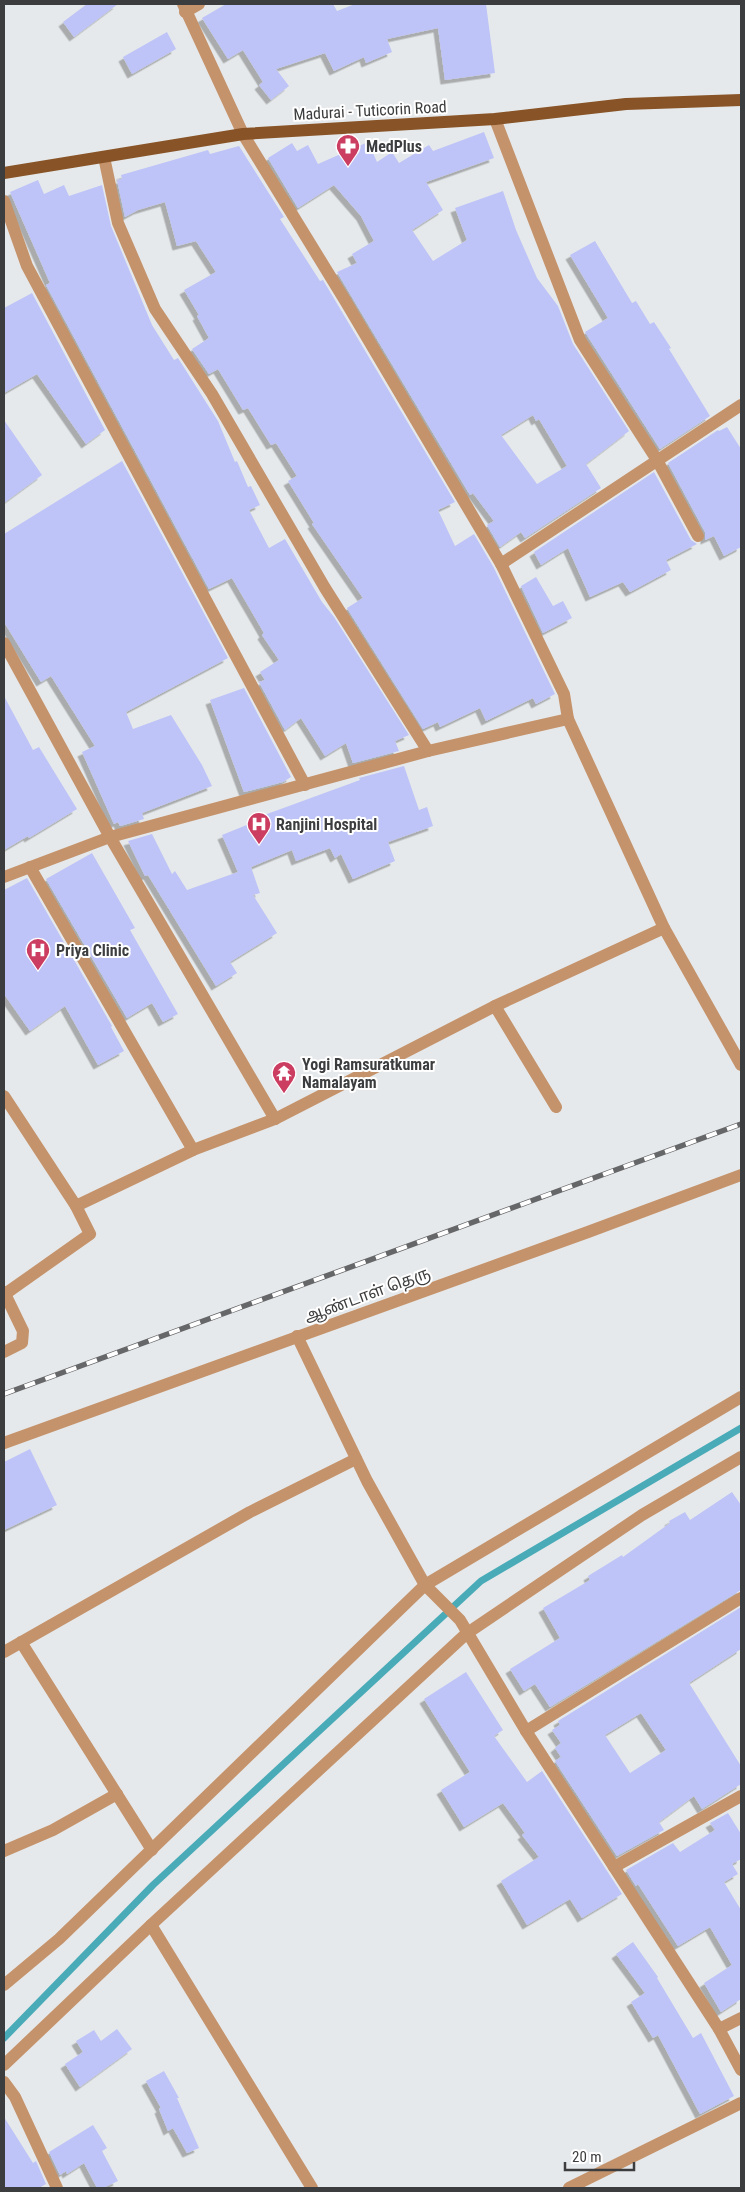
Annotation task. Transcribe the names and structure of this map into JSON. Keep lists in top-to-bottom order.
{
  "streets": {
    "main road": ["Madurai - Tuticorin Road"],
    "street": ["ஆண்டாள் தெரு"]
  },
  "places": {
    "pharmacy": ["MedPlus"],
    "hospital": ["Ranjini Hospital", "Priya Clinic"],
    "temple": ["Yogi Ramsuratkumar Namalayam"]
  },
  "scale_bar": "20 m"
}
